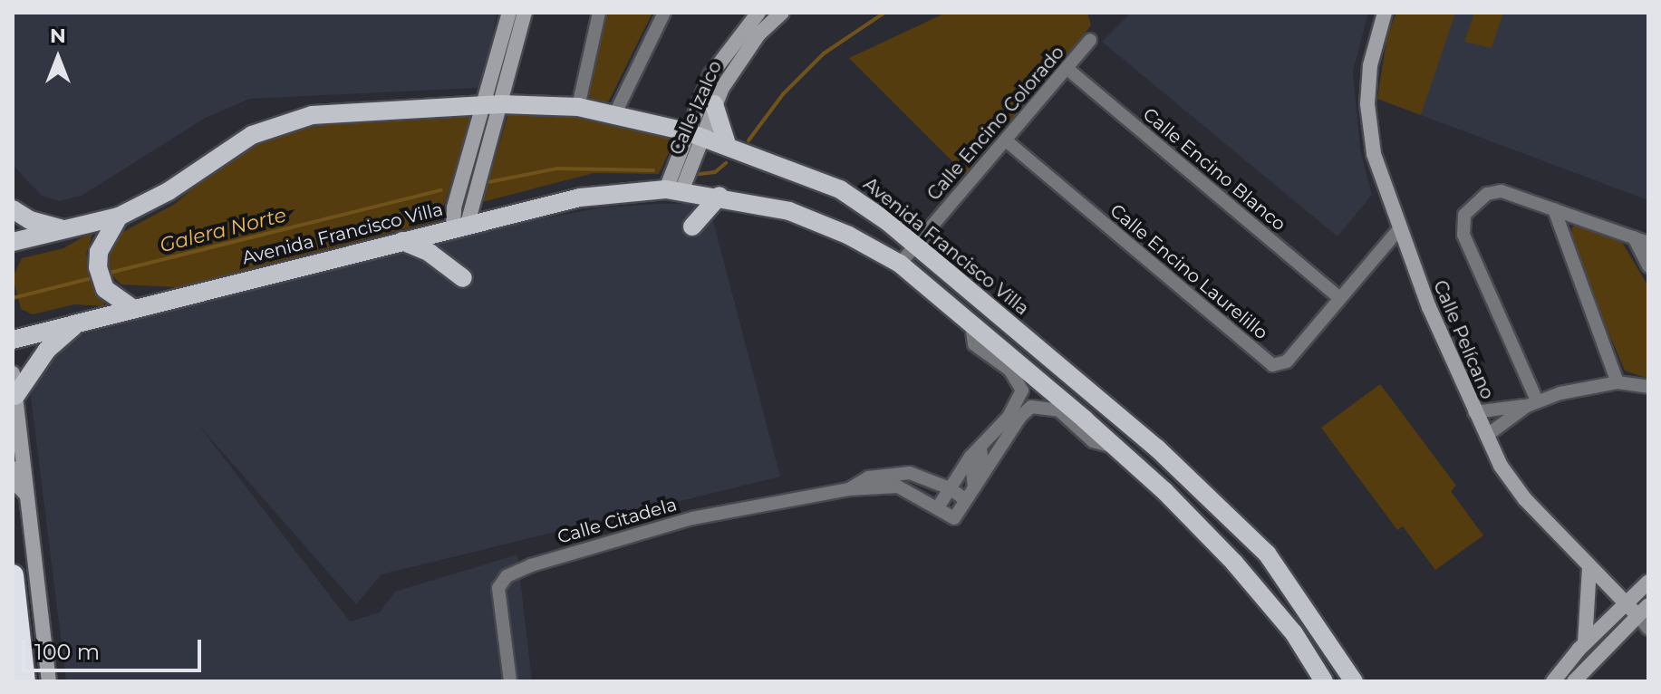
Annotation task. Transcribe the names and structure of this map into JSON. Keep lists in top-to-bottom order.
{
  "streets": {
    "main road": ["Calle Izalco", "Avenida Francisco Villa", "Calle Pelícano"],
    "street": [
      "Calle Encino Colorado",
      "Calle Encino Blanco",
      "Calle Encino Laurelillo",
      "Calle Citadela"
    ]
  },
  "crossings": [
    ["Calle Izalco", "Avenida Francisco Villa"],
    ["Calle Encino Colorado", "Calle Encino Blanco"],
    ["Calle Encino Colorado", "Avenida Francisco Villa"],
    ["Calle Encino Colorado", "Calle Encino Laurelillo"],
    ["Calle Encino Blanco", "Calle Encino Laurelillo"],
    ["Calle Encino Laurelillo", "Calle Pelícano"]
  ],
  "water": ["Galera Norte"],
  "scale_bar": "100 m",
  "north": "top"
}
